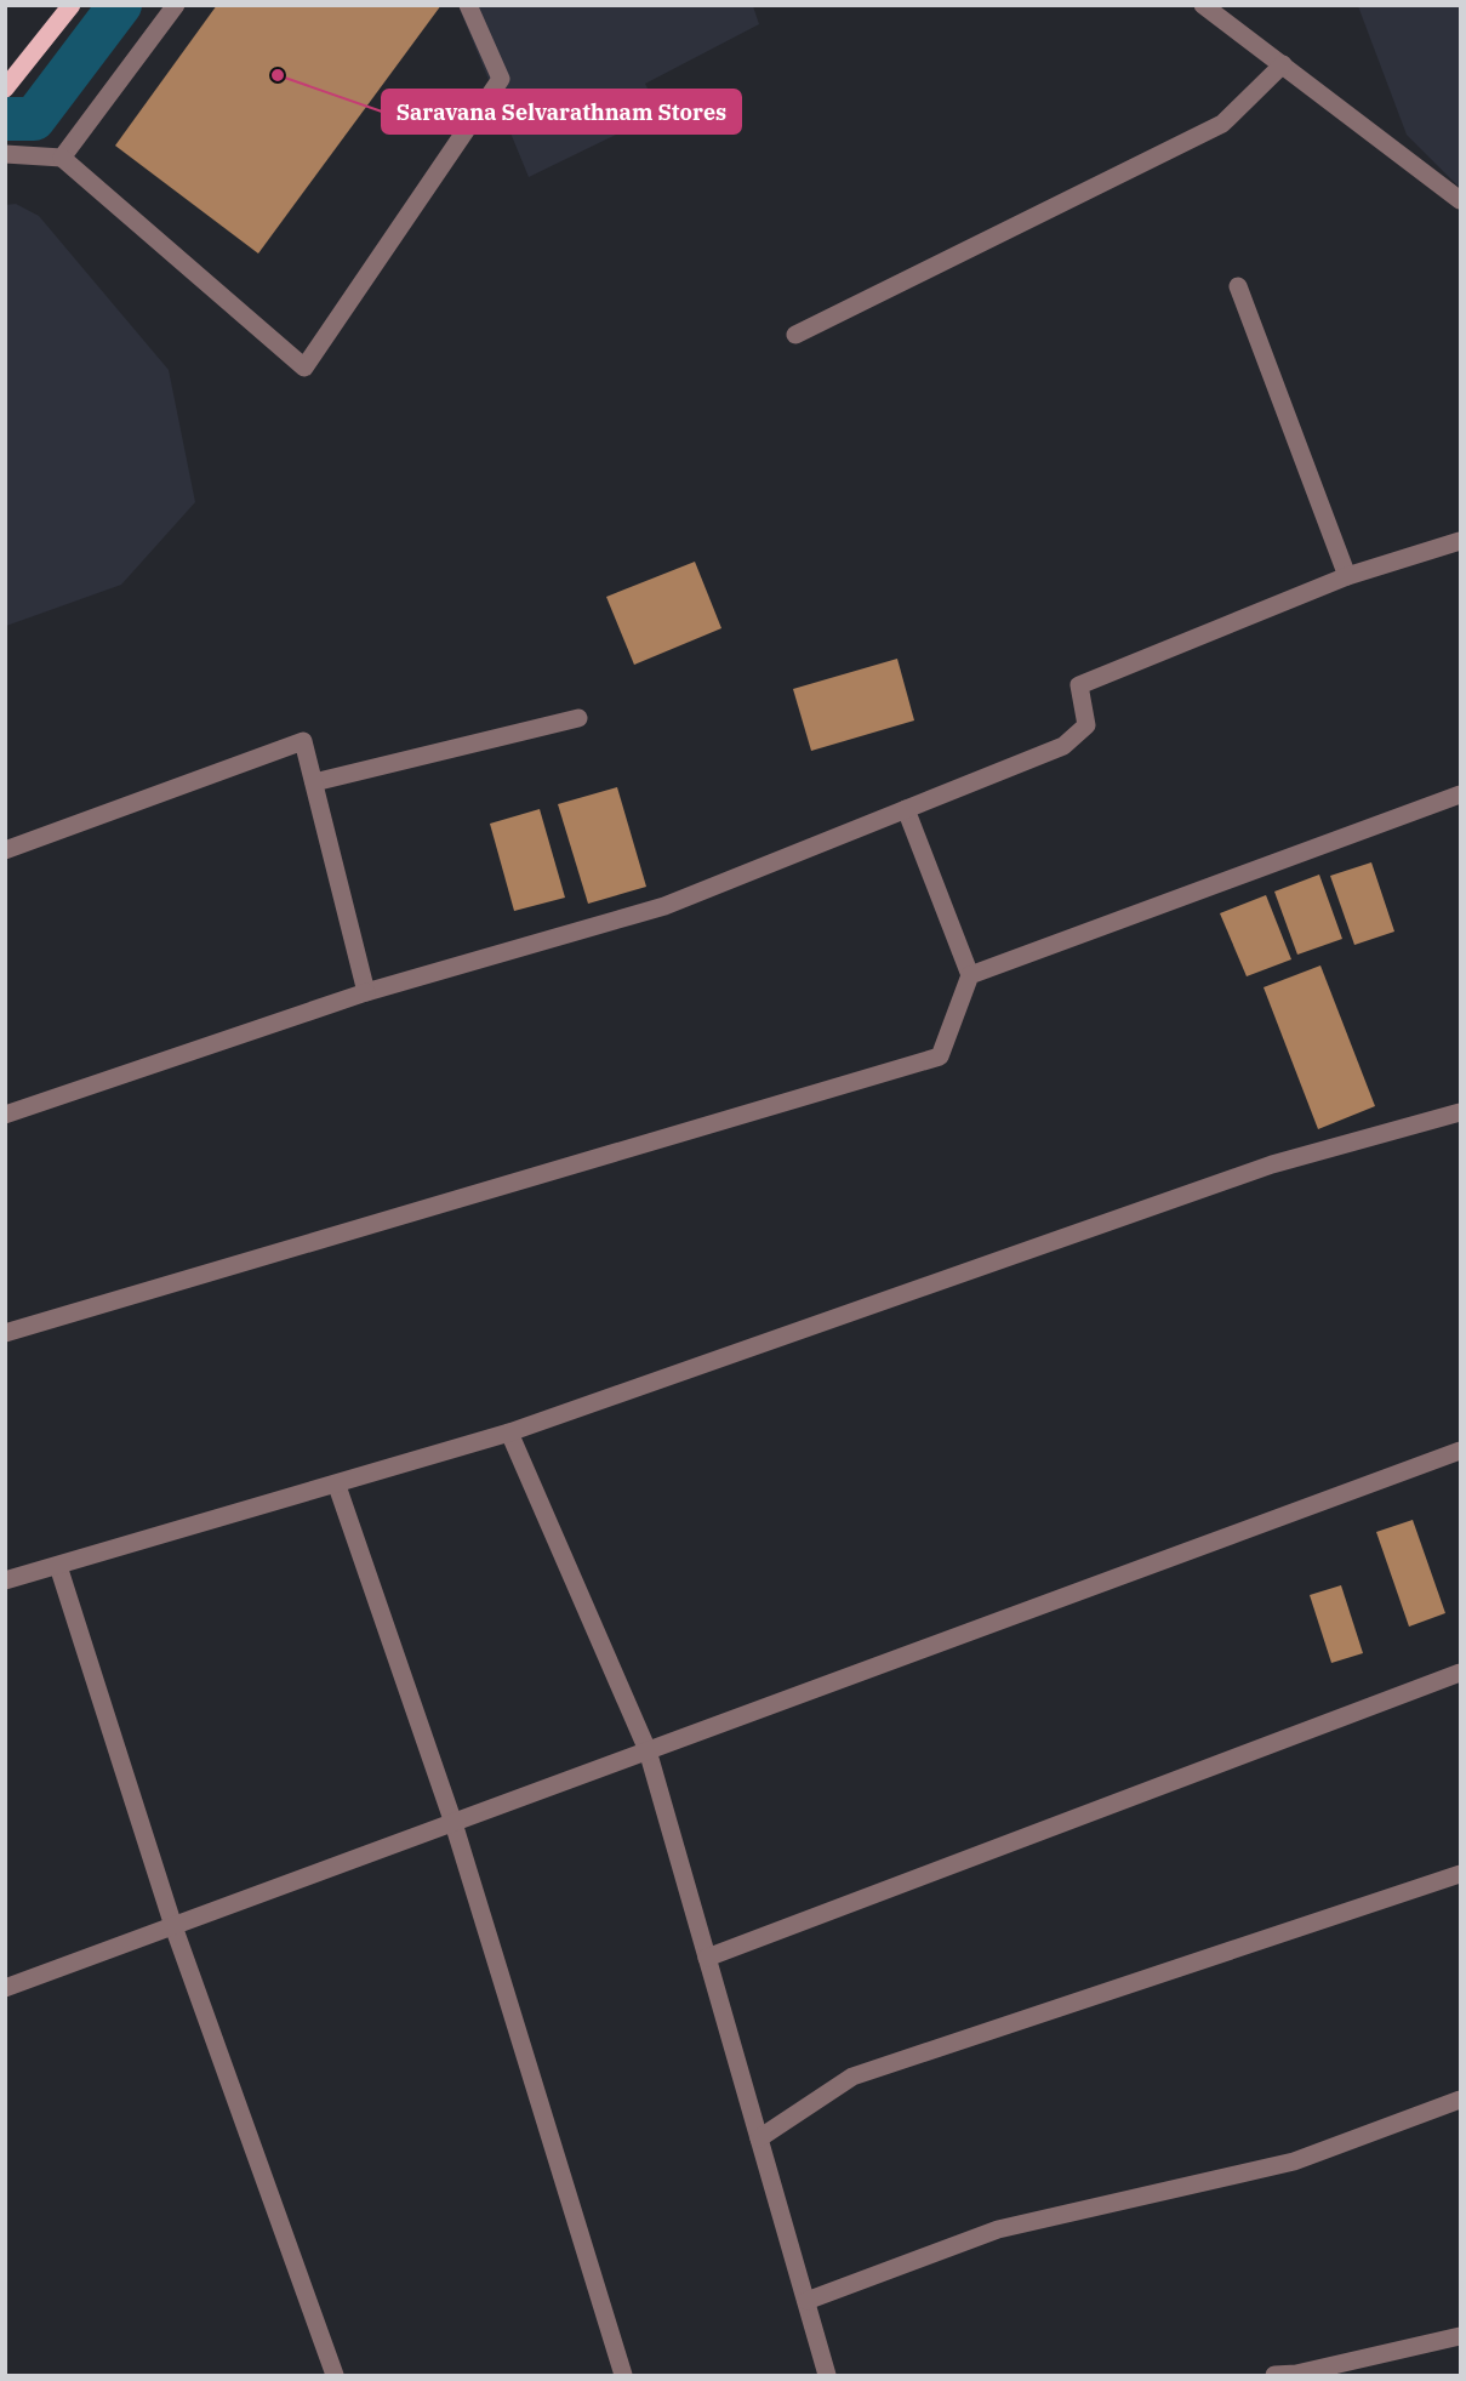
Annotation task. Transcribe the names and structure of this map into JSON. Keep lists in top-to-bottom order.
{
  "places": ["Saravana Selvarathnam Stores"]
}
